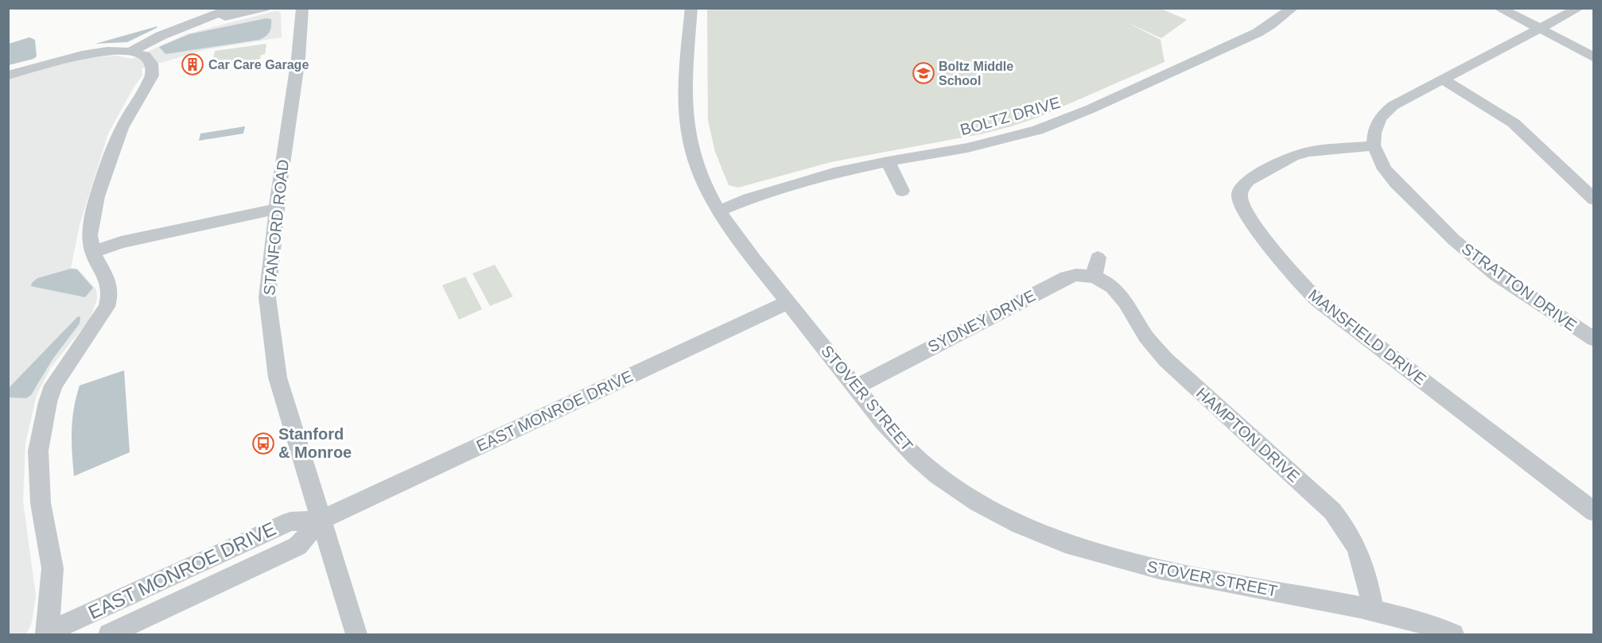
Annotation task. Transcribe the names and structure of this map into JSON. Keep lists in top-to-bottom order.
{
  "streets": {
    "street": [
      "BOLTZ DRIVE",
      "STANFORD ROAD",
      "STRATTON DRIVE",
      "SYDNEY DRIVE",
      "MANSFIELD DRIVE",
      "STOVER STREET",
      "EAST MONROE DRIVE",
      "HAMPTON DRIVE"
    ]
  },
  "crossings": [
    ["BOLTZ DRIVE", "STOVER STREET"],
    ["STANFORD ROAD", "EAST MONROE DRIVE"],
    ["STRATTON DRIVE", "MANSFIELD DRIVE"],
    ["SYDNEY DRIVE", "STOVER STREET"],
    ["SYDNEY DRIVE", "HAMPTON DRIVE"],
    ["STOVER STREET", "EAST MONROE DRIVE"],
    ["STOVER STREET", "HAMPTON DRIVE"]
  ],
  "places": {
    "building": ["Car Care Garage"],
    "school or university": ["Boltz Middle School"],
    "bus stop": ["Stanford & Monroe"]
  }
}
